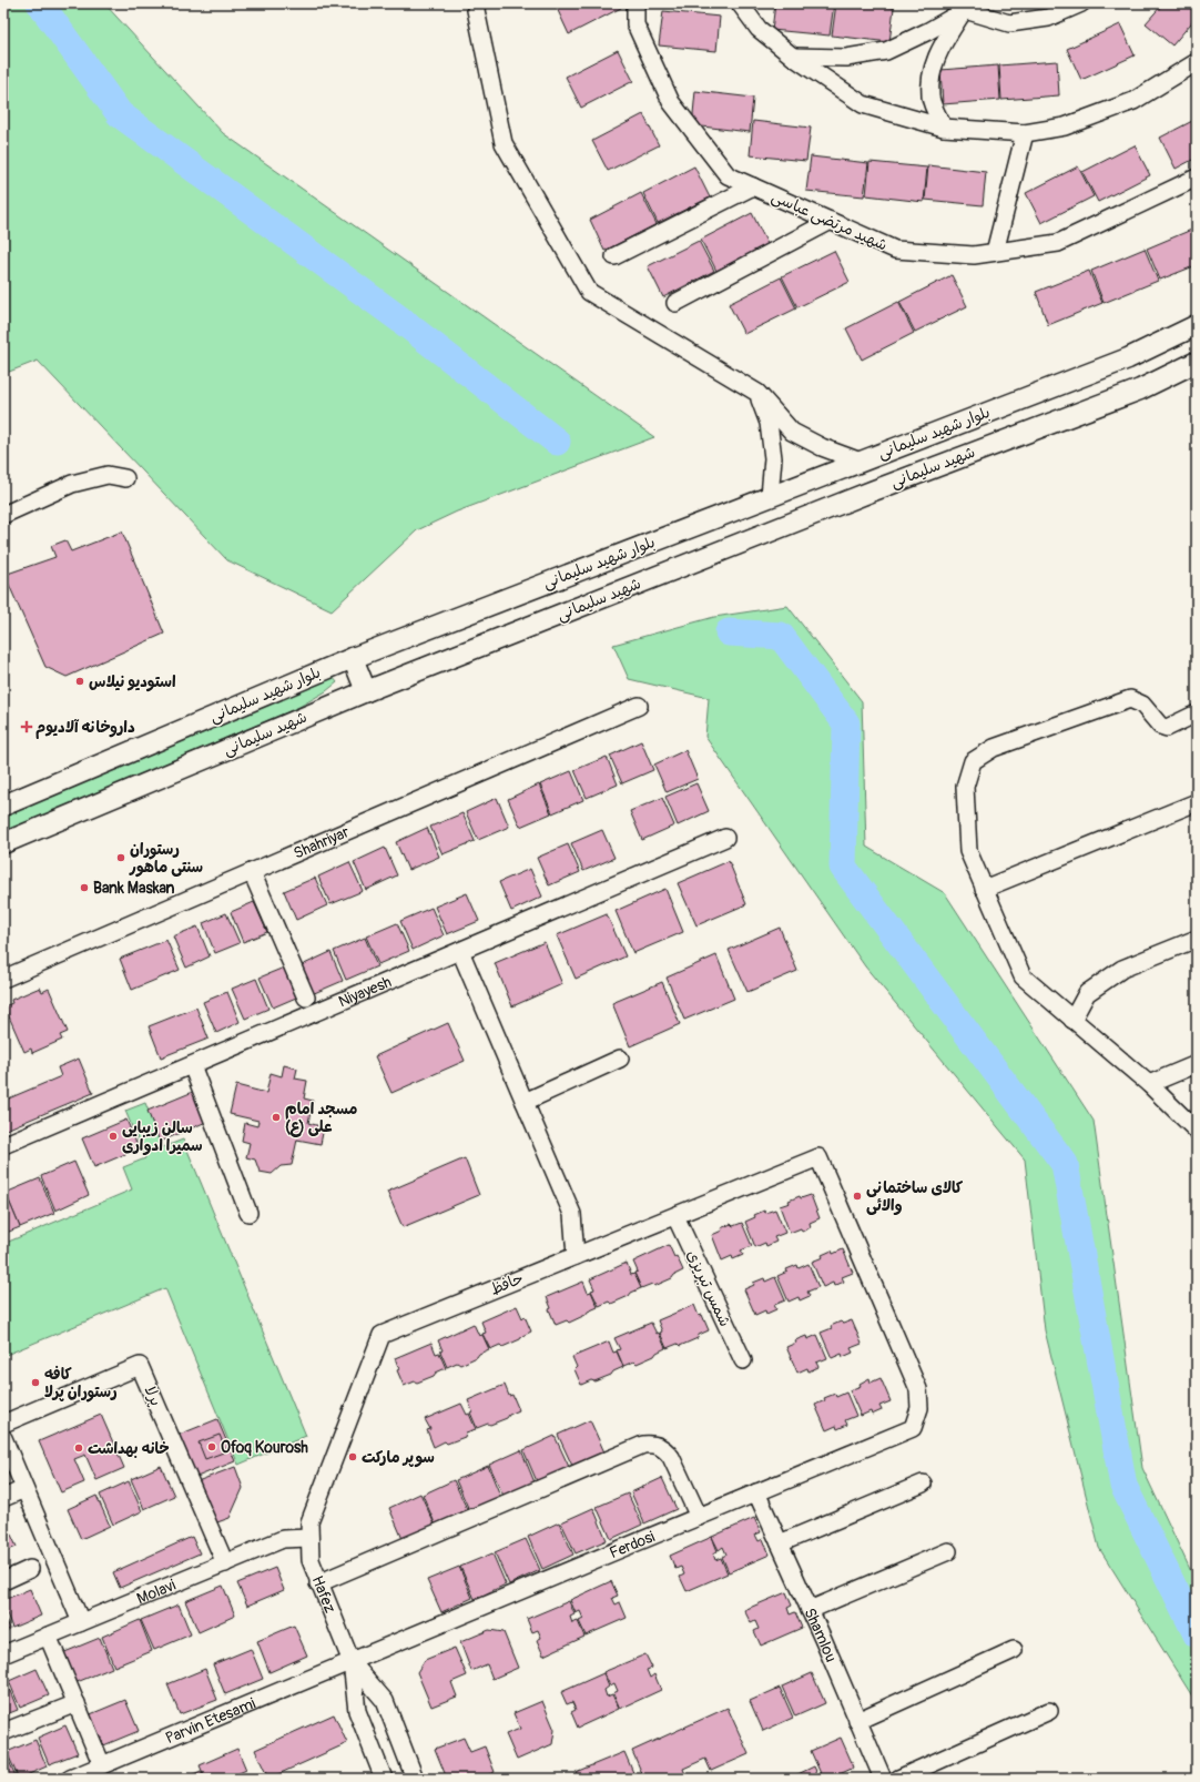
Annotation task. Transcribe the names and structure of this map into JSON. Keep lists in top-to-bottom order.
{
  "streets": {
    "main road": ["بلوار شهید سلیمانی", "شهید سلیمانی"],
    "street": [
      "شهید مرتضی عباسی",
      "Shahriyar",
      "Niyayesh",
      "حافظ",
      "شمس تبریزی",
      "پرلا",
      "Ferdosi",
      "Molavi",
      "Hafez",
      "Shamlou",
      "Parvin Etesami"
    ]
  },
  "crossings": [
    ["حافظ", "شمس تبریزی"],
    ["حافظ", "Ferdosi"],
    ["حافظ", "Molavi"],
    ["حافظ", "Hafez"],
    ["پرلا", "Molavi"],
    ["Ferdosi", "Hafez"],
    ["Ferdosi", "Shamlou"],
    ["Ferdosi", "Parvin Etesami"],
    ["Molavi", "Hafez"],
    ["Hafez", "Parvin Etesami"]
  ],
  "places": {
    "other": [
      "استودیو نیلاس",
      "رستوران سنتی ماهور",
      "Bank Maskan",
      "مسجد امام علی (ع)",
      "سالن زیبایی سمیرا ادواری",
      "کالای ساختمانی والائی",
      "کافه رستوران پرلا",
      "Ofoq Kourosh",
      "خانه بهداشت",
      "سوپر مارکت"
    ],
    "health": ["داروخانه آلادیوم"]
  }
}
